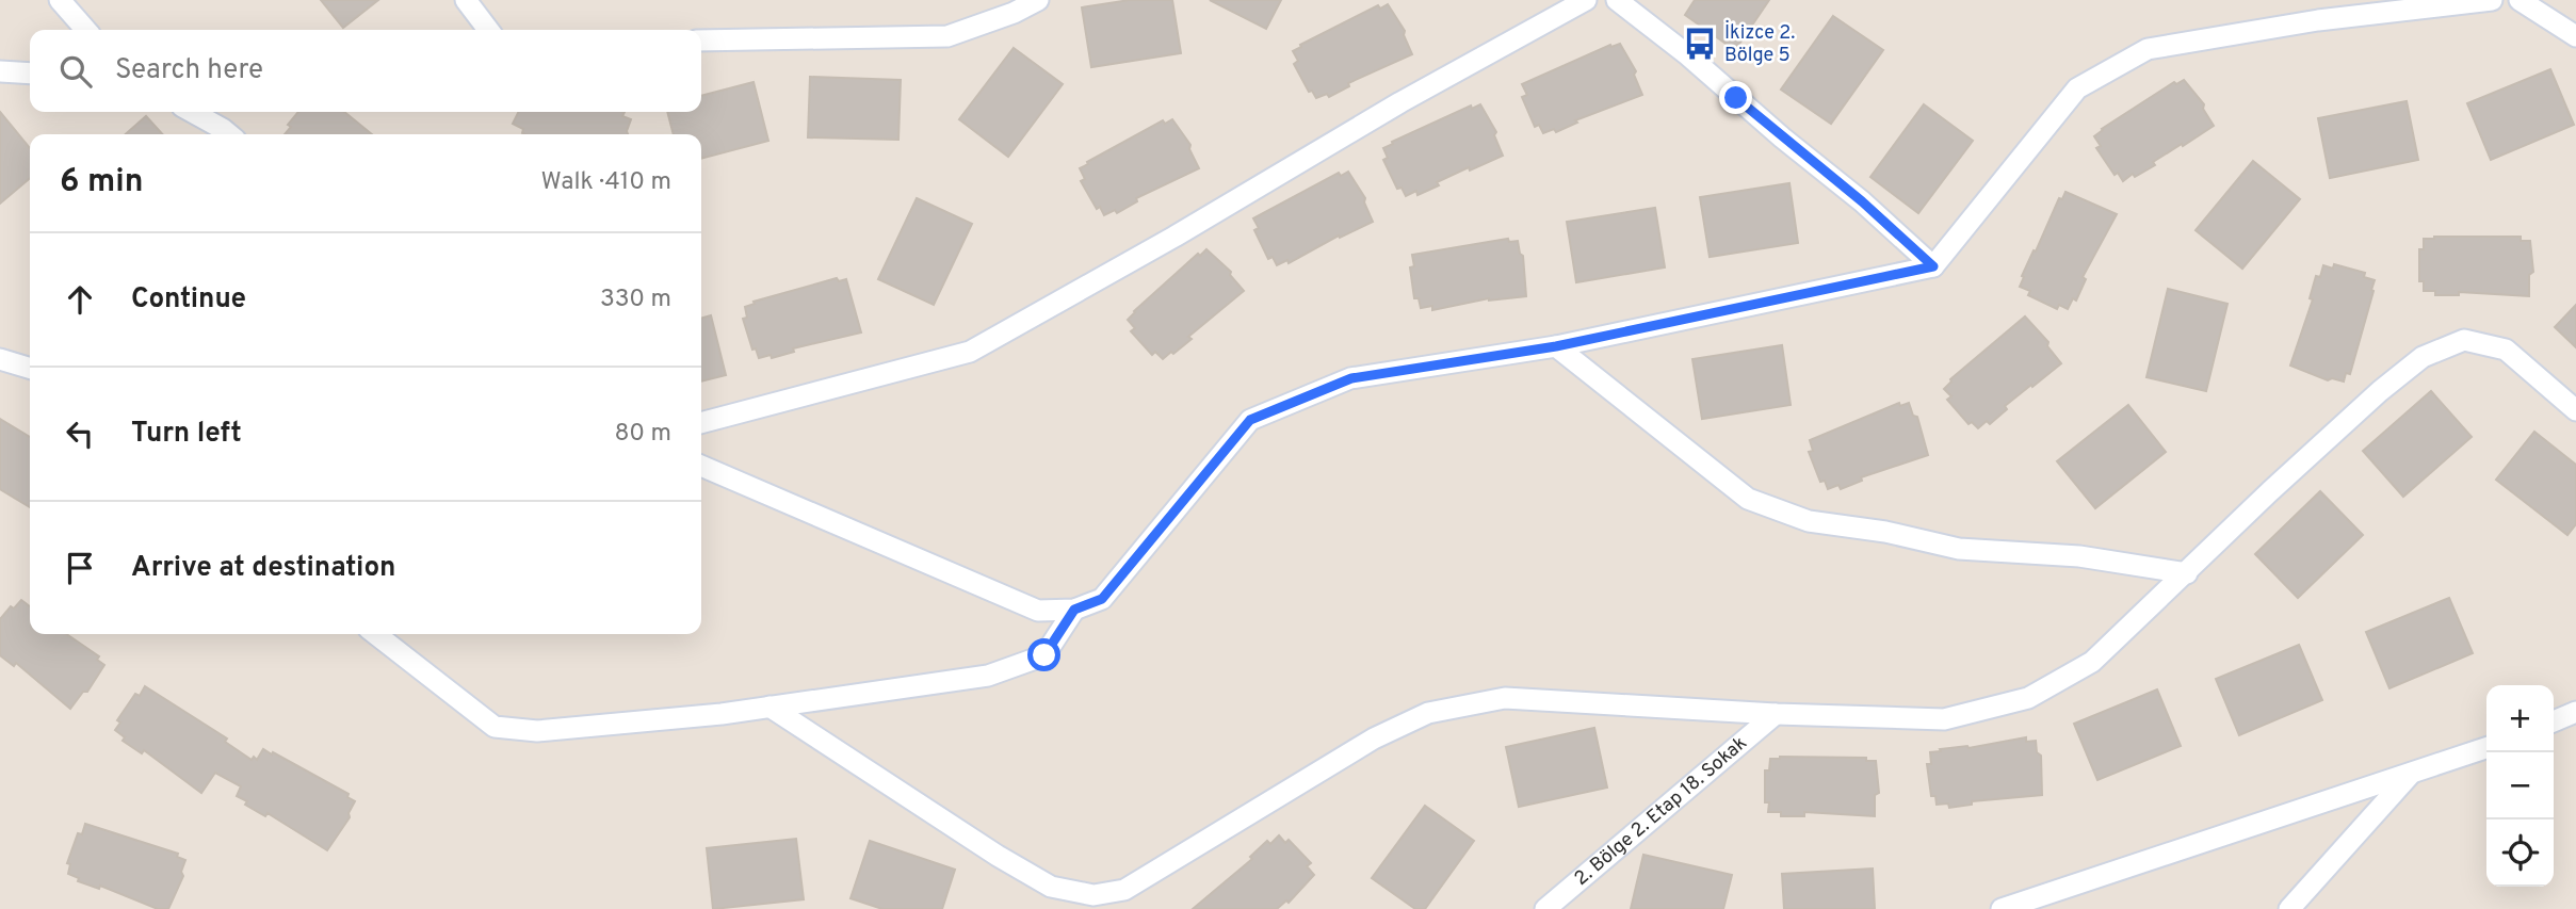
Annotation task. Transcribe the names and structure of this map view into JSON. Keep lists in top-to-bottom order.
{
  "streets": {
    "street": ["2. Bölge 2. Etap 18. Sokak"]
  },
  "places": {
    "bus stop": ["İkizce 2. Bölge 5"]
  },
  "page": {
    "search": "Search here",
    "heading": ["6 min", "Walk · 410 m"],
    "list": [
      ["Continue", "330 m"],
      ["Turn left", "80 m"],
      "Arrive at destination"
    ],
    "map_buttons": ["+", "−"]
  }
}
